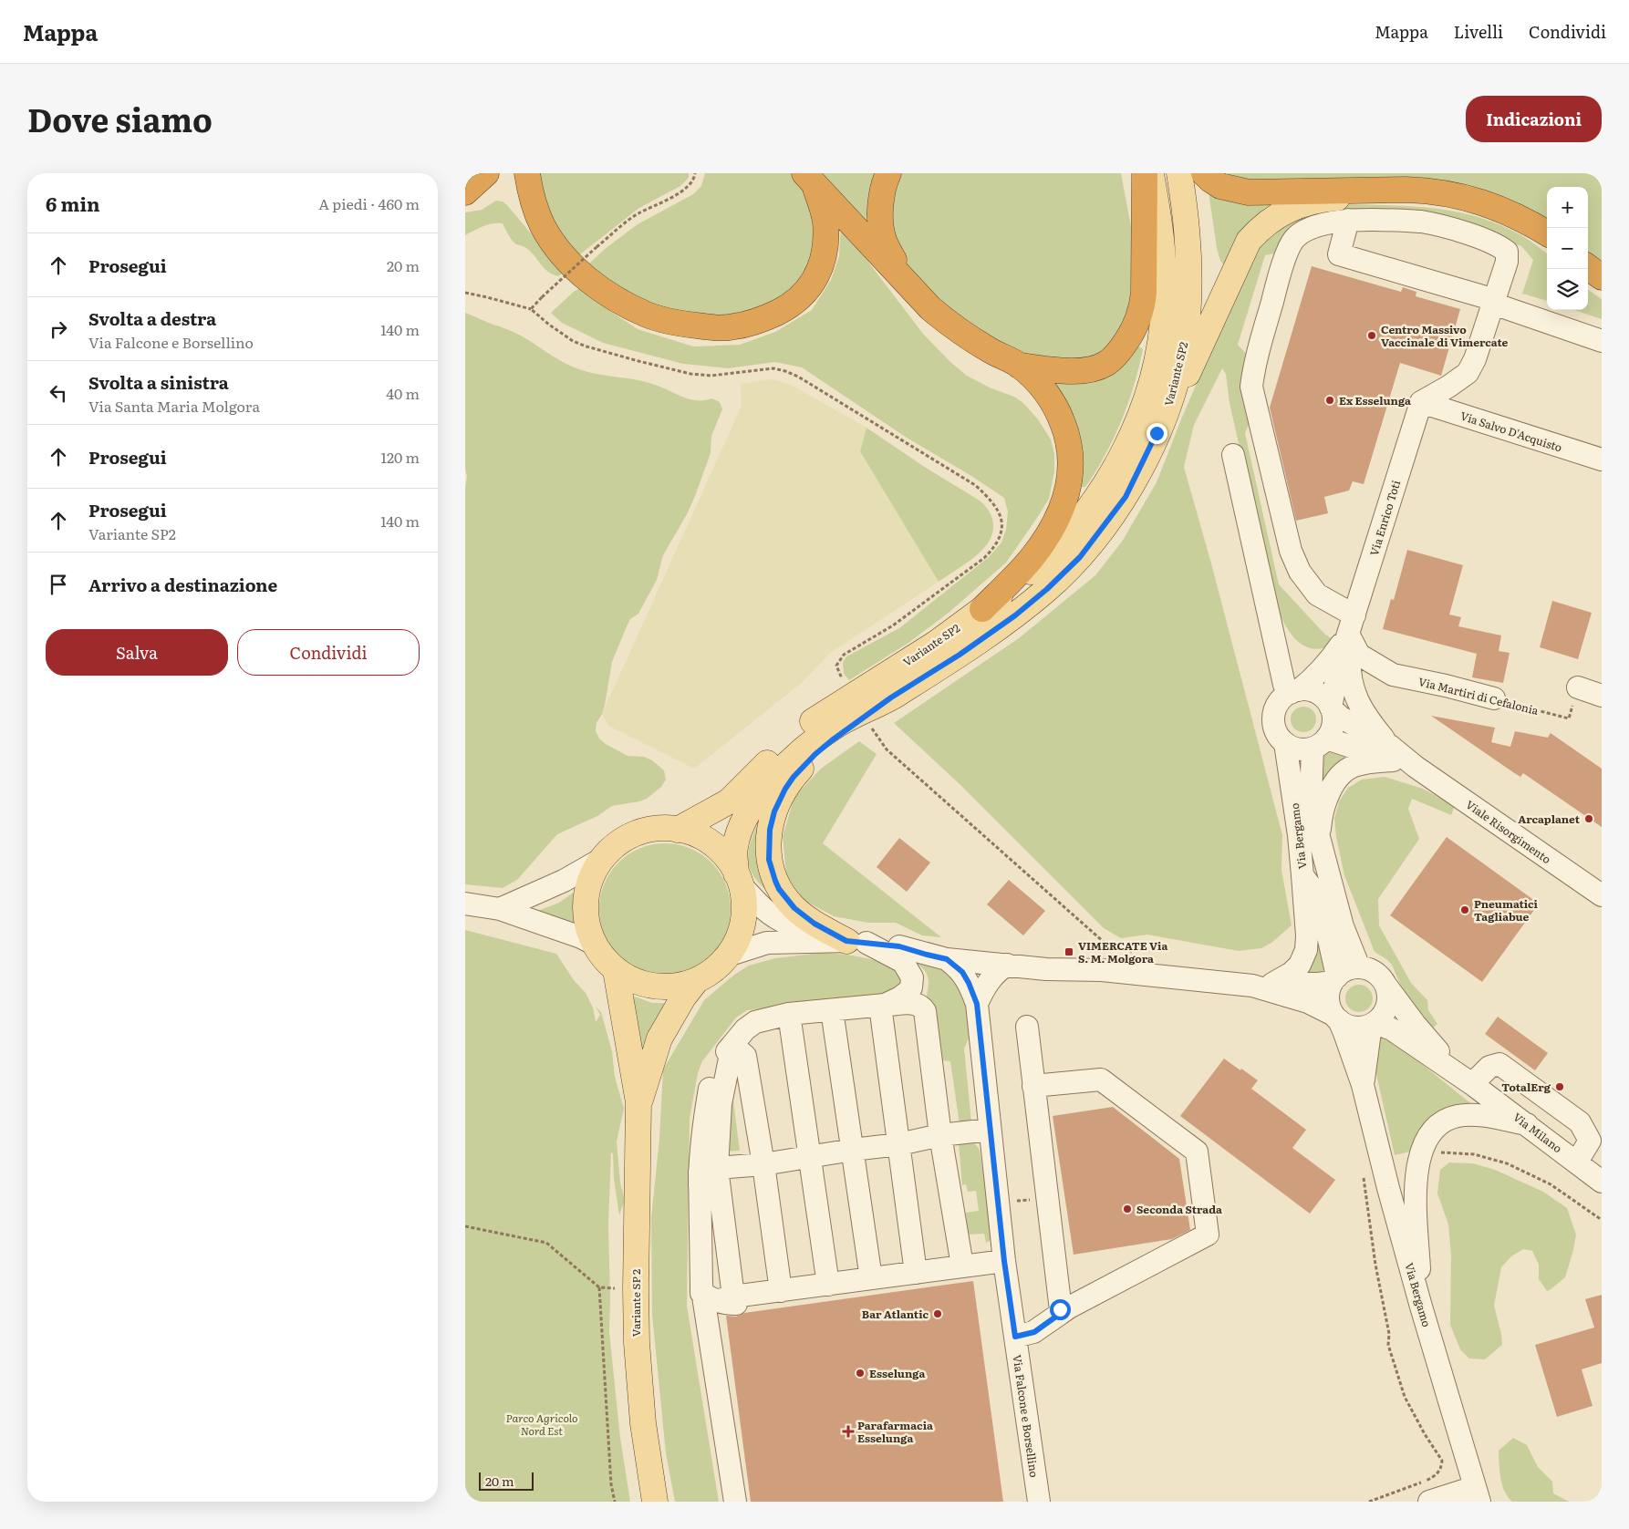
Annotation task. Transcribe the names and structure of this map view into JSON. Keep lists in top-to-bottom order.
{
  "streets": {
    "main road": ["Variante SP2", "Variante SP 2"],
    "street": [
      "Via Salvo D'Acquisto",
      "Via Enrico Toti",
      "Via Martiri di Cefalonia",
      "Viale Risorgimento",
      "Via Bergamo",
      "Via Milano",
      "Via Falcone e Borsellino"
    ]
  },
  "crossings": [
    ["Variante SP2", "Variante SP 2"],
    ["Via Salvo D'Acquisto", "Via Enrico Toti"],
    ["Via Enrico Toti", "Via Martiri di Cefalonia"],
    ["Via Enrico Toti", "Viale Risorgimento"],
    ["Via Enrico Toti", "Via Bergamo"],
    ["Viale Risorgimento", "Via Bergamo"],
    ["Via Bergamo", "Via Milano"]
  ],
  "parks": ["Parco Agricolo Nord Est"],
  "places": {
    "other": [
      "Centro Massivo Vaccinale di Vimercate",
      "Ex Esselunga",
      "Arcaplanet",
      "Pneumatici Tagliabue",
      "TotalErg",
      "Seconda Strada",
      "Bar Atlantic",
      "Esselunga"
    ],
    "transit": ["VIMERCATE Via S. M. Molgora"],
    "health": ["Parafarmacia Esselunga"]
  },
  "scale_bar": "20 m",
  "page": {
    "header": "Mappa",
    "nav": ["Mappa", "Livelli", "Condividi"],
    "title": "Dove siamo",
    "buttons": [
      "Indicazioni",
      ["Salva", "Condividi"]
    ],
    "heading": ["6 min", "A piedi · 460 m"],
    "map_buttons": ["+", "−"],
    "list": [
      ["Prosegui", "20 m"],
      ["Svolta a destra", "Via Falcone e Borsellino", "140 m"],
      ["Svolta a sinistra", "Via Santa Maria Molgora", "40 m"],
      ["Prosegui", "120 m"],
      ["Prosegui", "Variante SP2", "140 m"],
      "Arrivo a destinazione"
    ],
    "scale": "20 m"
  }
}
